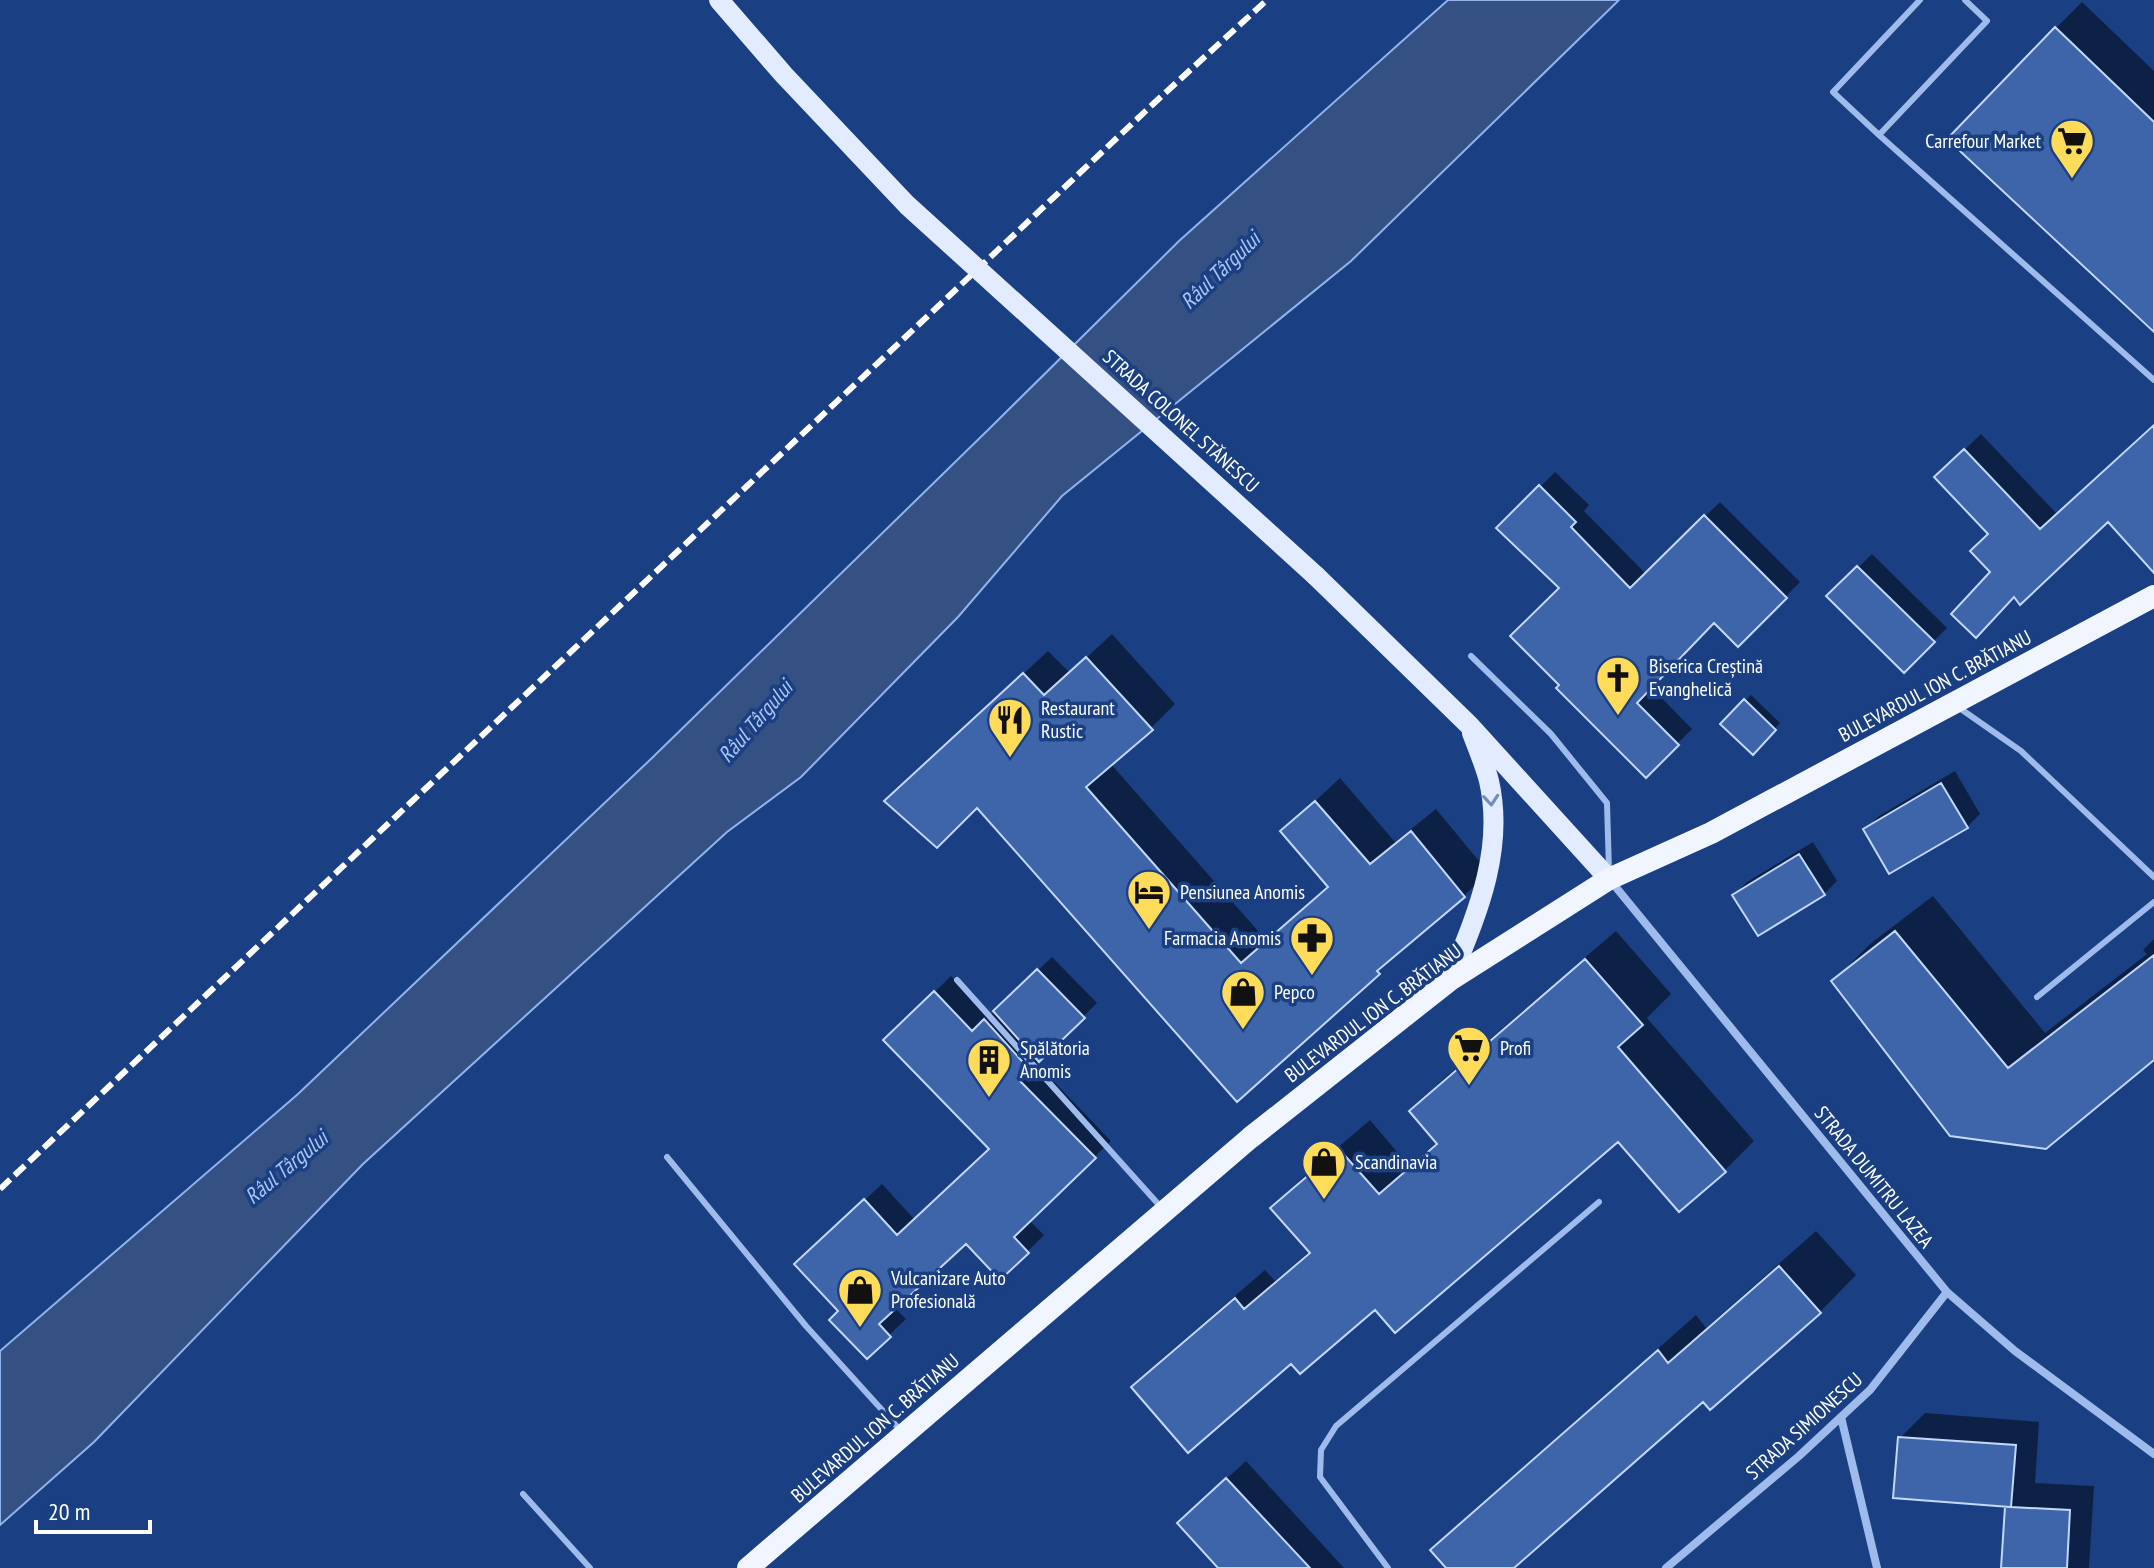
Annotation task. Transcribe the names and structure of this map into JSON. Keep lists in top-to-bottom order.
{
  "streets": {
    "highway": ["BULEVARDUL ION C. BRĂTIANU"],
    "main road": ["STRADA COLONEL STĂNESCU"],
    "street": ["STRADA DUMITRU LAZEA", "STRADA SIMIONESCU"]
  },
  "crossings": [
    ["STRADA COLONEL STĂNESCU", "BULEVARDUL ION C. BRĂTIANU"],
    ["STRADA COLONEL STĂNESCU", "STRADA DUMITRU LAZEA"],
    ["BULEVARDUL ION C. BRĂTIANU", "STRADA DUMITRU LAZEA"],
    ["STRADA DUMITRU LAZEA", "STRADA SIMIONESCU"]
  ],
  "water": ["Râul Târgului"],
  "places": {
    "supermarket": ["Carrefour Market", "Profi"],
    "church": ["Biserica Creștină Evanghelică"],
    "restaurant": ["Restaurant Rustic"],
    "hotel": ["Pensiunea Anomis"],
    "pharmacy": ["Farmacia Anomis"],
    "shop": ["Pepco", "Scandinavia", "Vulcanizare Auto Profesională"],
    "building": ["Spălătoria Anomis"]
  },
  "scale_bar": "20 m"
}
